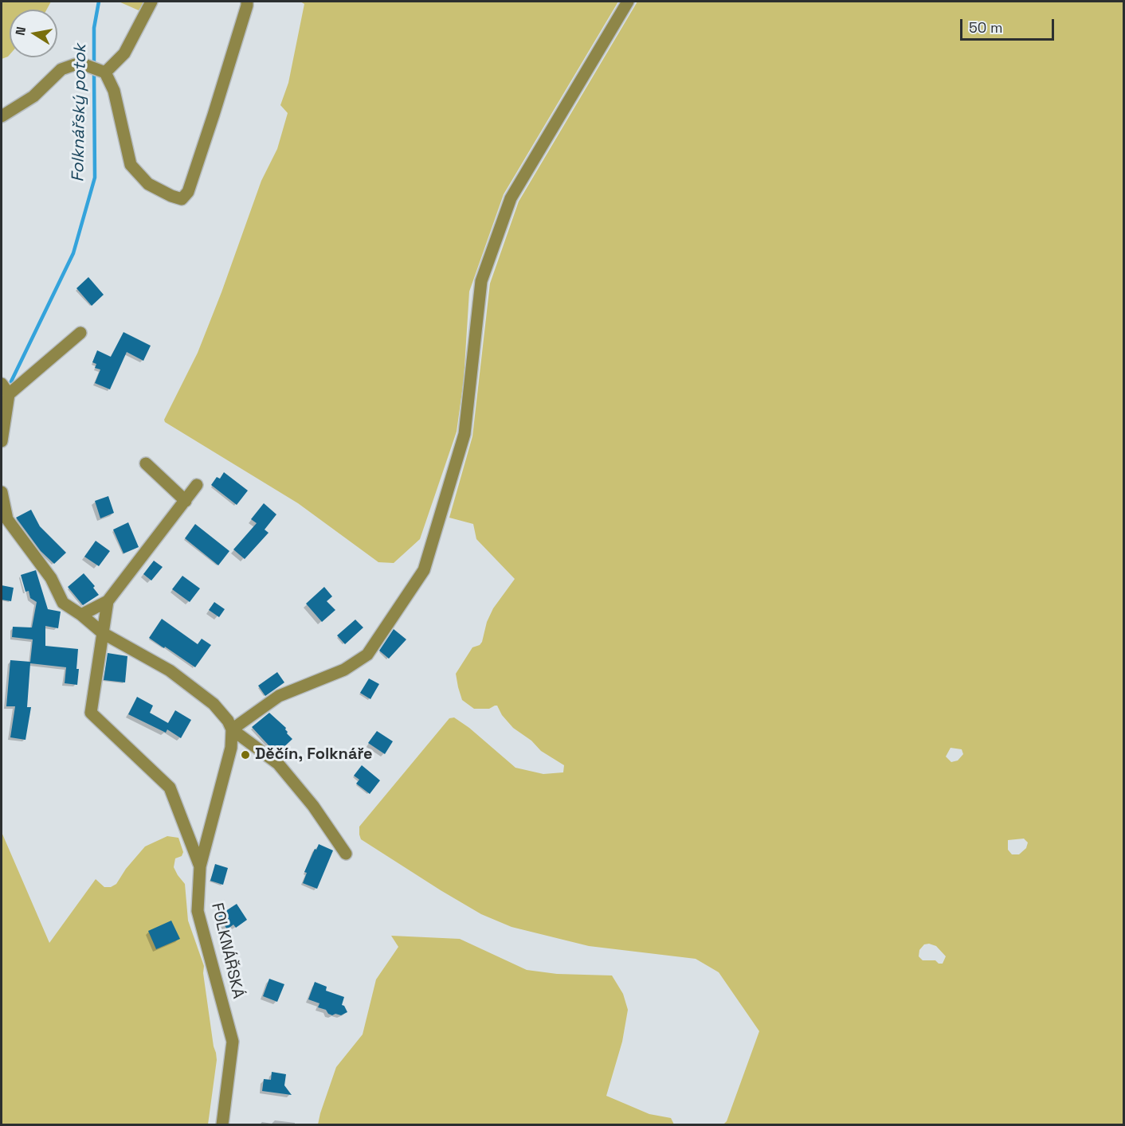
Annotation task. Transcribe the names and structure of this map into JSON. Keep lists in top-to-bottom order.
{
  "streets": {
    "street": ["FOLKNÁŘSKÁ"]
  },
  "water": ["Folknářský potok"],
  "places": ["Děčín, Folknáře"],
  "scale_bar": "50 m",
  "north": "left"
}
